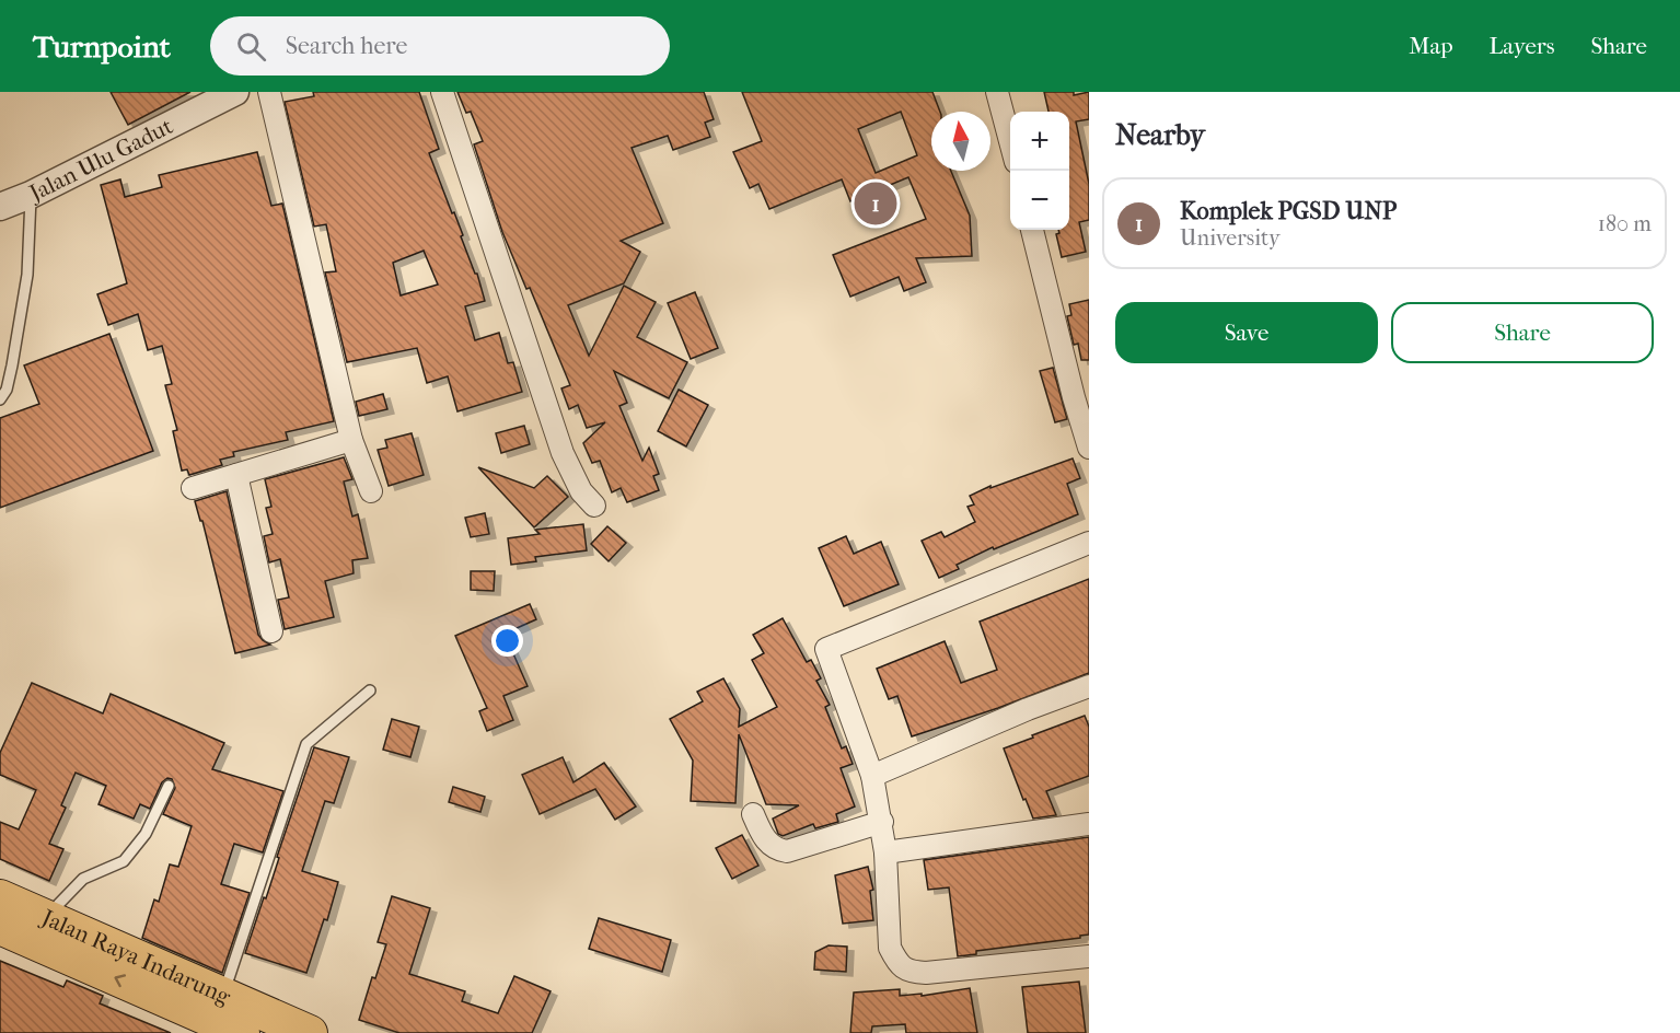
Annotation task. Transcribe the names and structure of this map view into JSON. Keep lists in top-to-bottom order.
{
  "streets": {
    "highway": ["Jalan Raya Indarung"],
    "street": ["Jalan Ulu Gadut"]
  },
  "north": "top",
  "page": {
    "header": "Turnpoint",
    "search": "Search here",
    "nav": ["Map", "Layers", "Share"],
    "heading": "Nearby",
    "map_buttons": ["+", "−"],
    "list": [
      {
        "mark": "1",
        "name": "Komplek PGSD UNP",
        "note": "University",
        "value": "180 m"
      }
    ],
    "pins": "1",
    "buttons": ["Save", "Share"]
  }
}
